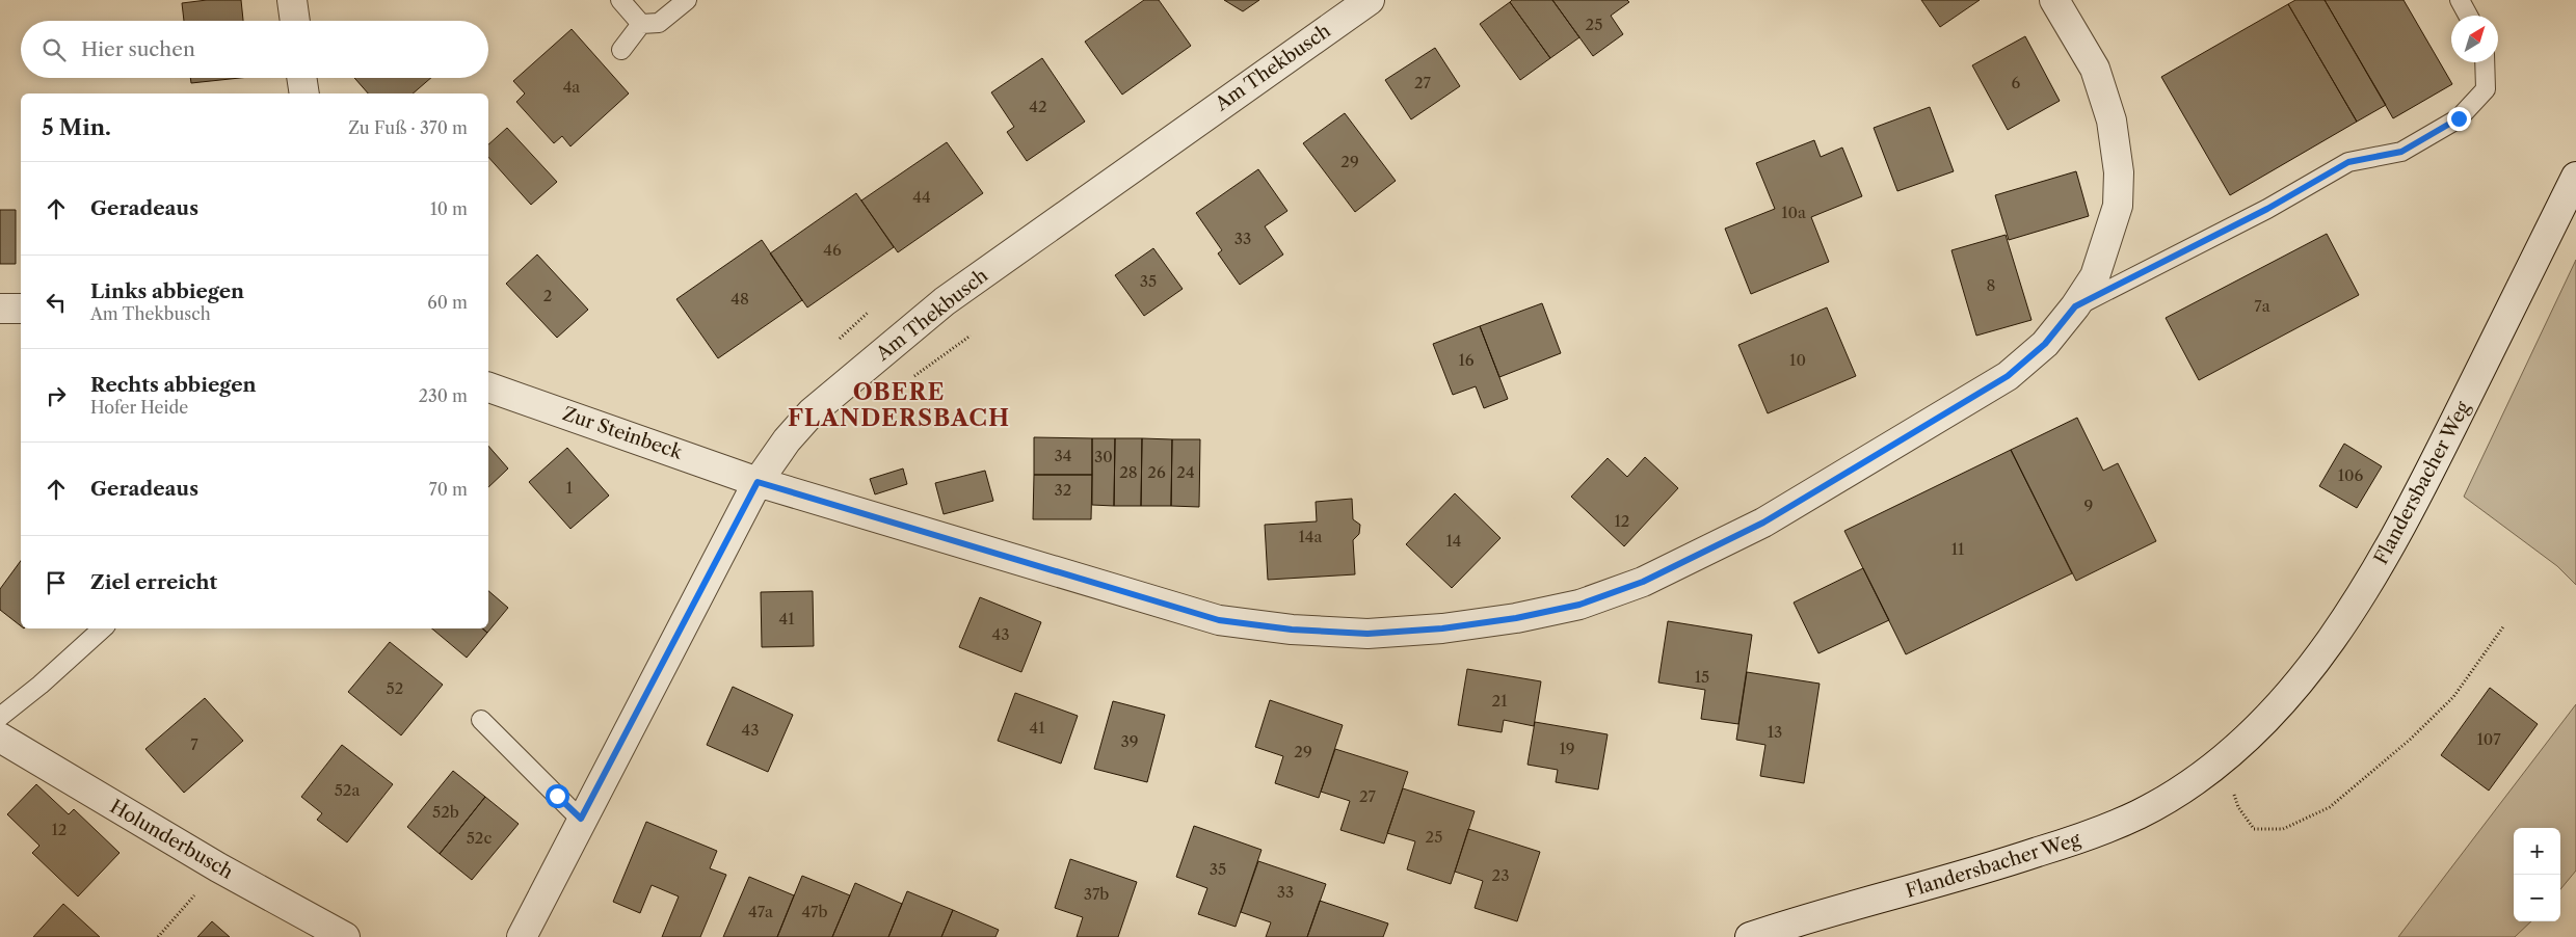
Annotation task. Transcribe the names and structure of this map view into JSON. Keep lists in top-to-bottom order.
{
  "streets": {
    "street": [
      "Am Thekbusch",
      "Zur Steinbeck",
      "Flandersbacher Weg",
      "Holunderbusch"
    ]
  },
  "crossings": [
    ["Am Thekbusch", "Zur Steinbeck"]
  ],
  "districts": ["OBERE FLANDERSBACH"],
  "house_numbers": [
    "25",
    "27",
    "6",
    "4a",
    "42",
    "29",
    "44",
    "10a",
    "33",
    "46",
    "35",
    "8",
    "2",
    "48",
    "7a",
    "16",
    "10",
    "34",
    "30",
    "28",
    "26",
    "24",
    "106",
    "1",
    "32",
    "9",
    "12",
    "14a",
    "14",
    "11",
    "41",
    "43",
    "15",
    "52",
    "21",
    "41",
    "43",
    "13",
    "107",
    "39",
    "7",
    "19",
    "29",
    "52a",
    "27",
    "52b",
    "12",
    "25",
    "52c",
    "35",
    "23",
    "33",
    "37b",
    "47a",
    "47b"
  ],
  "north": "top right",
  "page": {
    "search": "Hier suchen",
    "heading": ["5 Min.", "Zu Fuß · 370 m"],
    "list": [
      ["Geradeaus", "10 m"],
      ["Links abbiegen", "Am Thekbusch", "60 m"],
      ["Rechts abbiegen", "Hofer Heide", "230 m"],
      ["Geradeaus", "70 m"],
      "Ziel erreicht"
    ],
    "map_buttons": ["+", "−"]
  }
}
